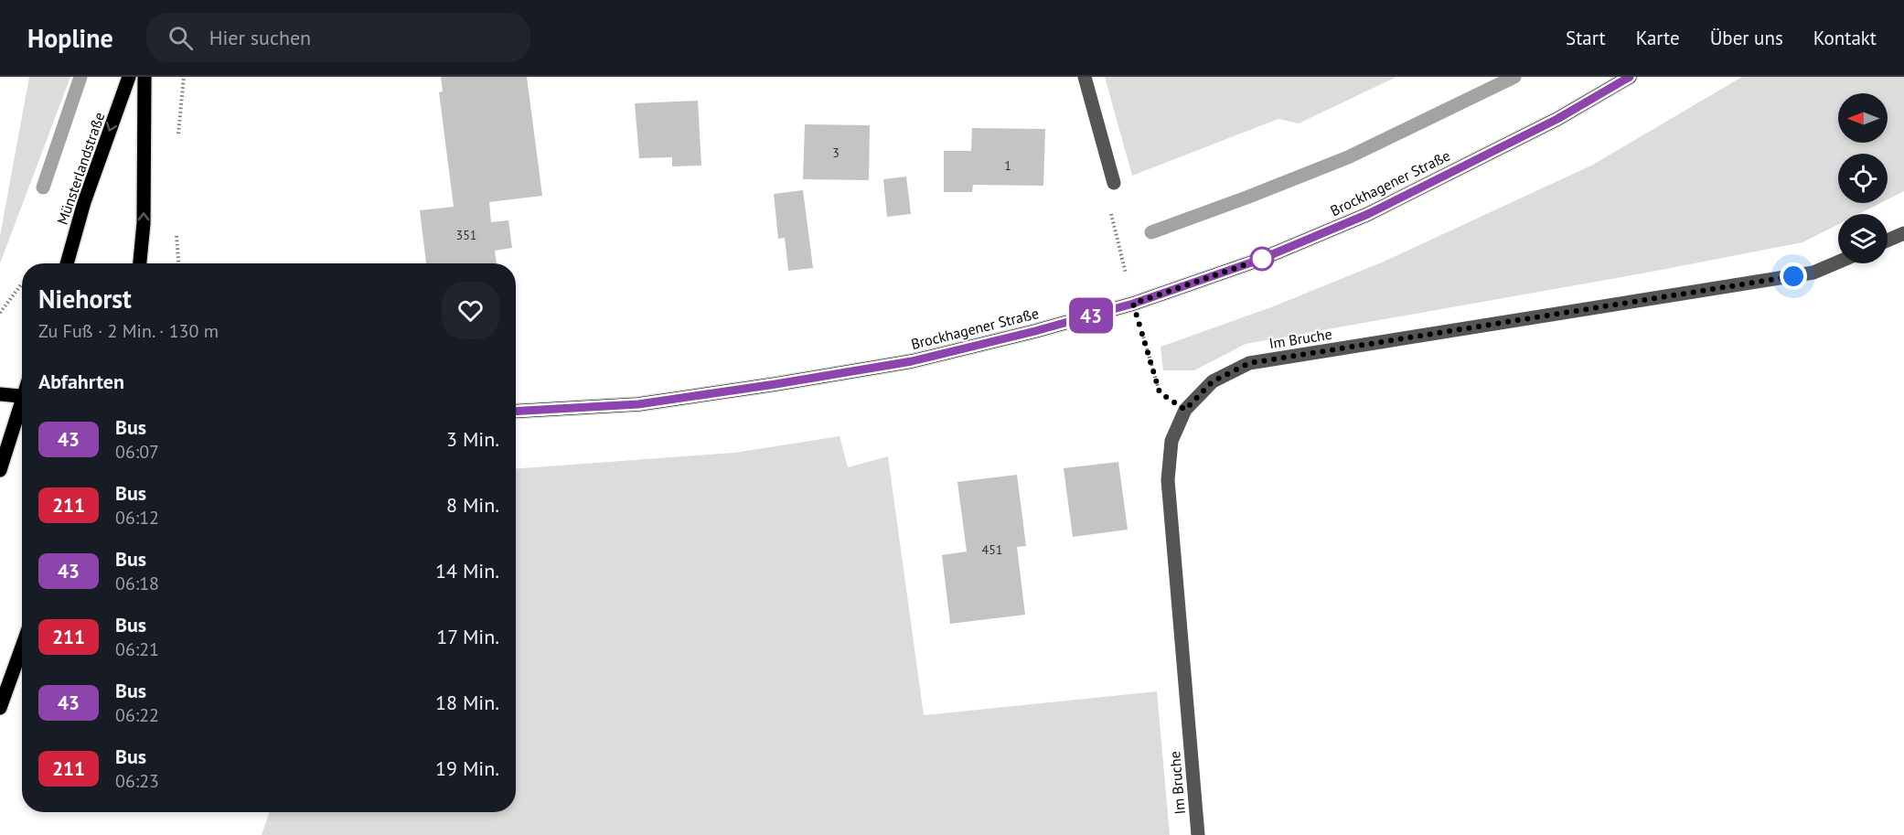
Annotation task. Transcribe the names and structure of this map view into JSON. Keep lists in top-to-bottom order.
{
  "streets": {
    "main road": ["Münsterlandstraße", "Brockhagener Straße"],
    "street": ["Im Bruche"]
  },
  "lines": ["bus line 43"],
  "house_numbers": [
    "3",
    "1",
    "351",
    "451"
  ],
  "north": "left",
  "page": {
    "header": "Hopline",
    "search": "Hier suchen",
    "nav": [
      "Start",
      "Karte",
      "Über uns",
      "Kontakt"
    ],
    "on_map": "43",
    "heading": [
      ["Niehorst", "Zu Fuß · 2 Min. · 130 m"],
      "Abfahrten"
    ],
    "list": [
      {
        "mark": "43",
        "name": "Bus",
        "note": "06:07",
        "value": "3 Min."
      },
      {
        "mark": "211",
        "name": "Bus",
        "note": "06:12",
        "value": "8 Min."
      },
      {
        "mark": "43",
        "name": "Bus",
        "note": "06:18",
        "value": "14 Min."
      },
      {
        "mark": "211",
        "name": "Bus",
        "note": "06:21",
        "value": "17 Min."
      },
      {
        "mark": "43",
        "name": "Bus",
        "note": "06:22",
        "value": "18 Min."
      },
      {
        "mark": "211",
        "name": "Bus",
        "note": "06:23",
        "value": "19 Min."
      }
    ]
  }
}
